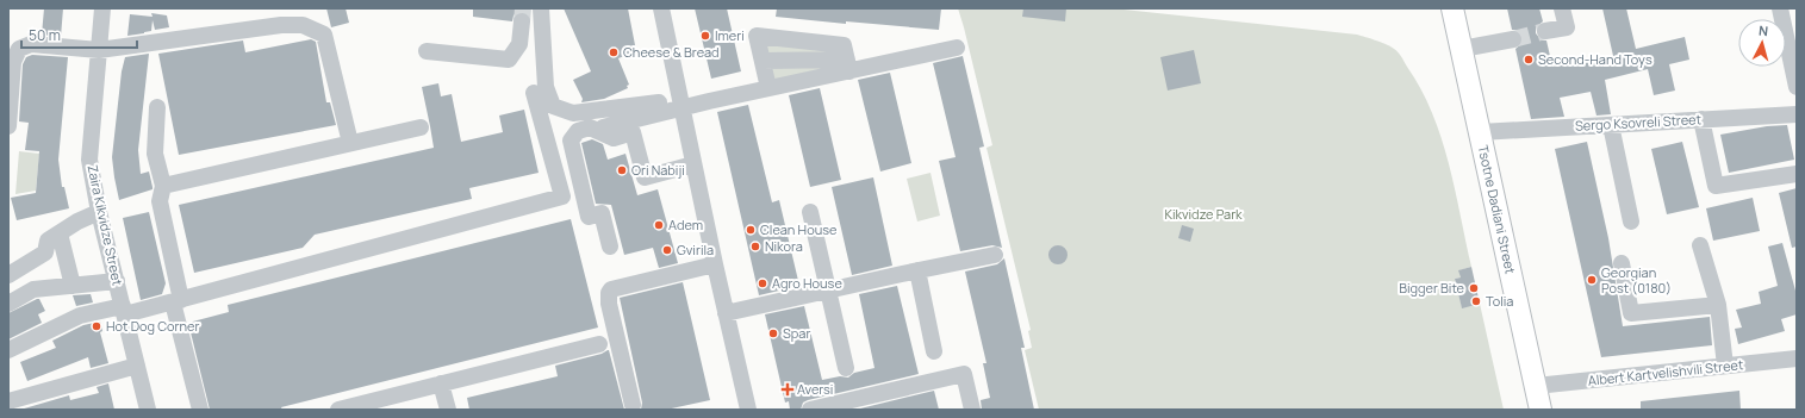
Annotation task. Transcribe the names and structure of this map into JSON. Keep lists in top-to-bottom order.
{
  "streets": {
    "main road": ["Tsotne Dadiani Street"],
    "street": ["Sergo Ksovreli Street", "Zaira Kikvidze Street", "Albert Kartvelishvili Street"]
  },
  "crossings": [
    ["Sergo Ksovreli Street", "Tsotne Dadiani Street"],
    ["Tsotne Dadiani Street", "Albert Kartvelishvili Street"]
  ],
  "parks": ["Kikvidze Park"],
  "places": {
    "other": [
      "Imeri",
      "Cheese & Bread",
      "Second-Hand Toys",
      "Ori Nabiji",
      "Adem",
      "Clean House",
      "Nikora",
      "Gvirila",
      "Georgian Post (0180)",
      "Agro House",
      "Bigger Bite",
      "Tolia",
      "Hot Dog Corner",
      "Spar"
    ],
    "health": ["Aversi"]
  },
  "scale_bar": "50 m",
  "north": "top"
}
